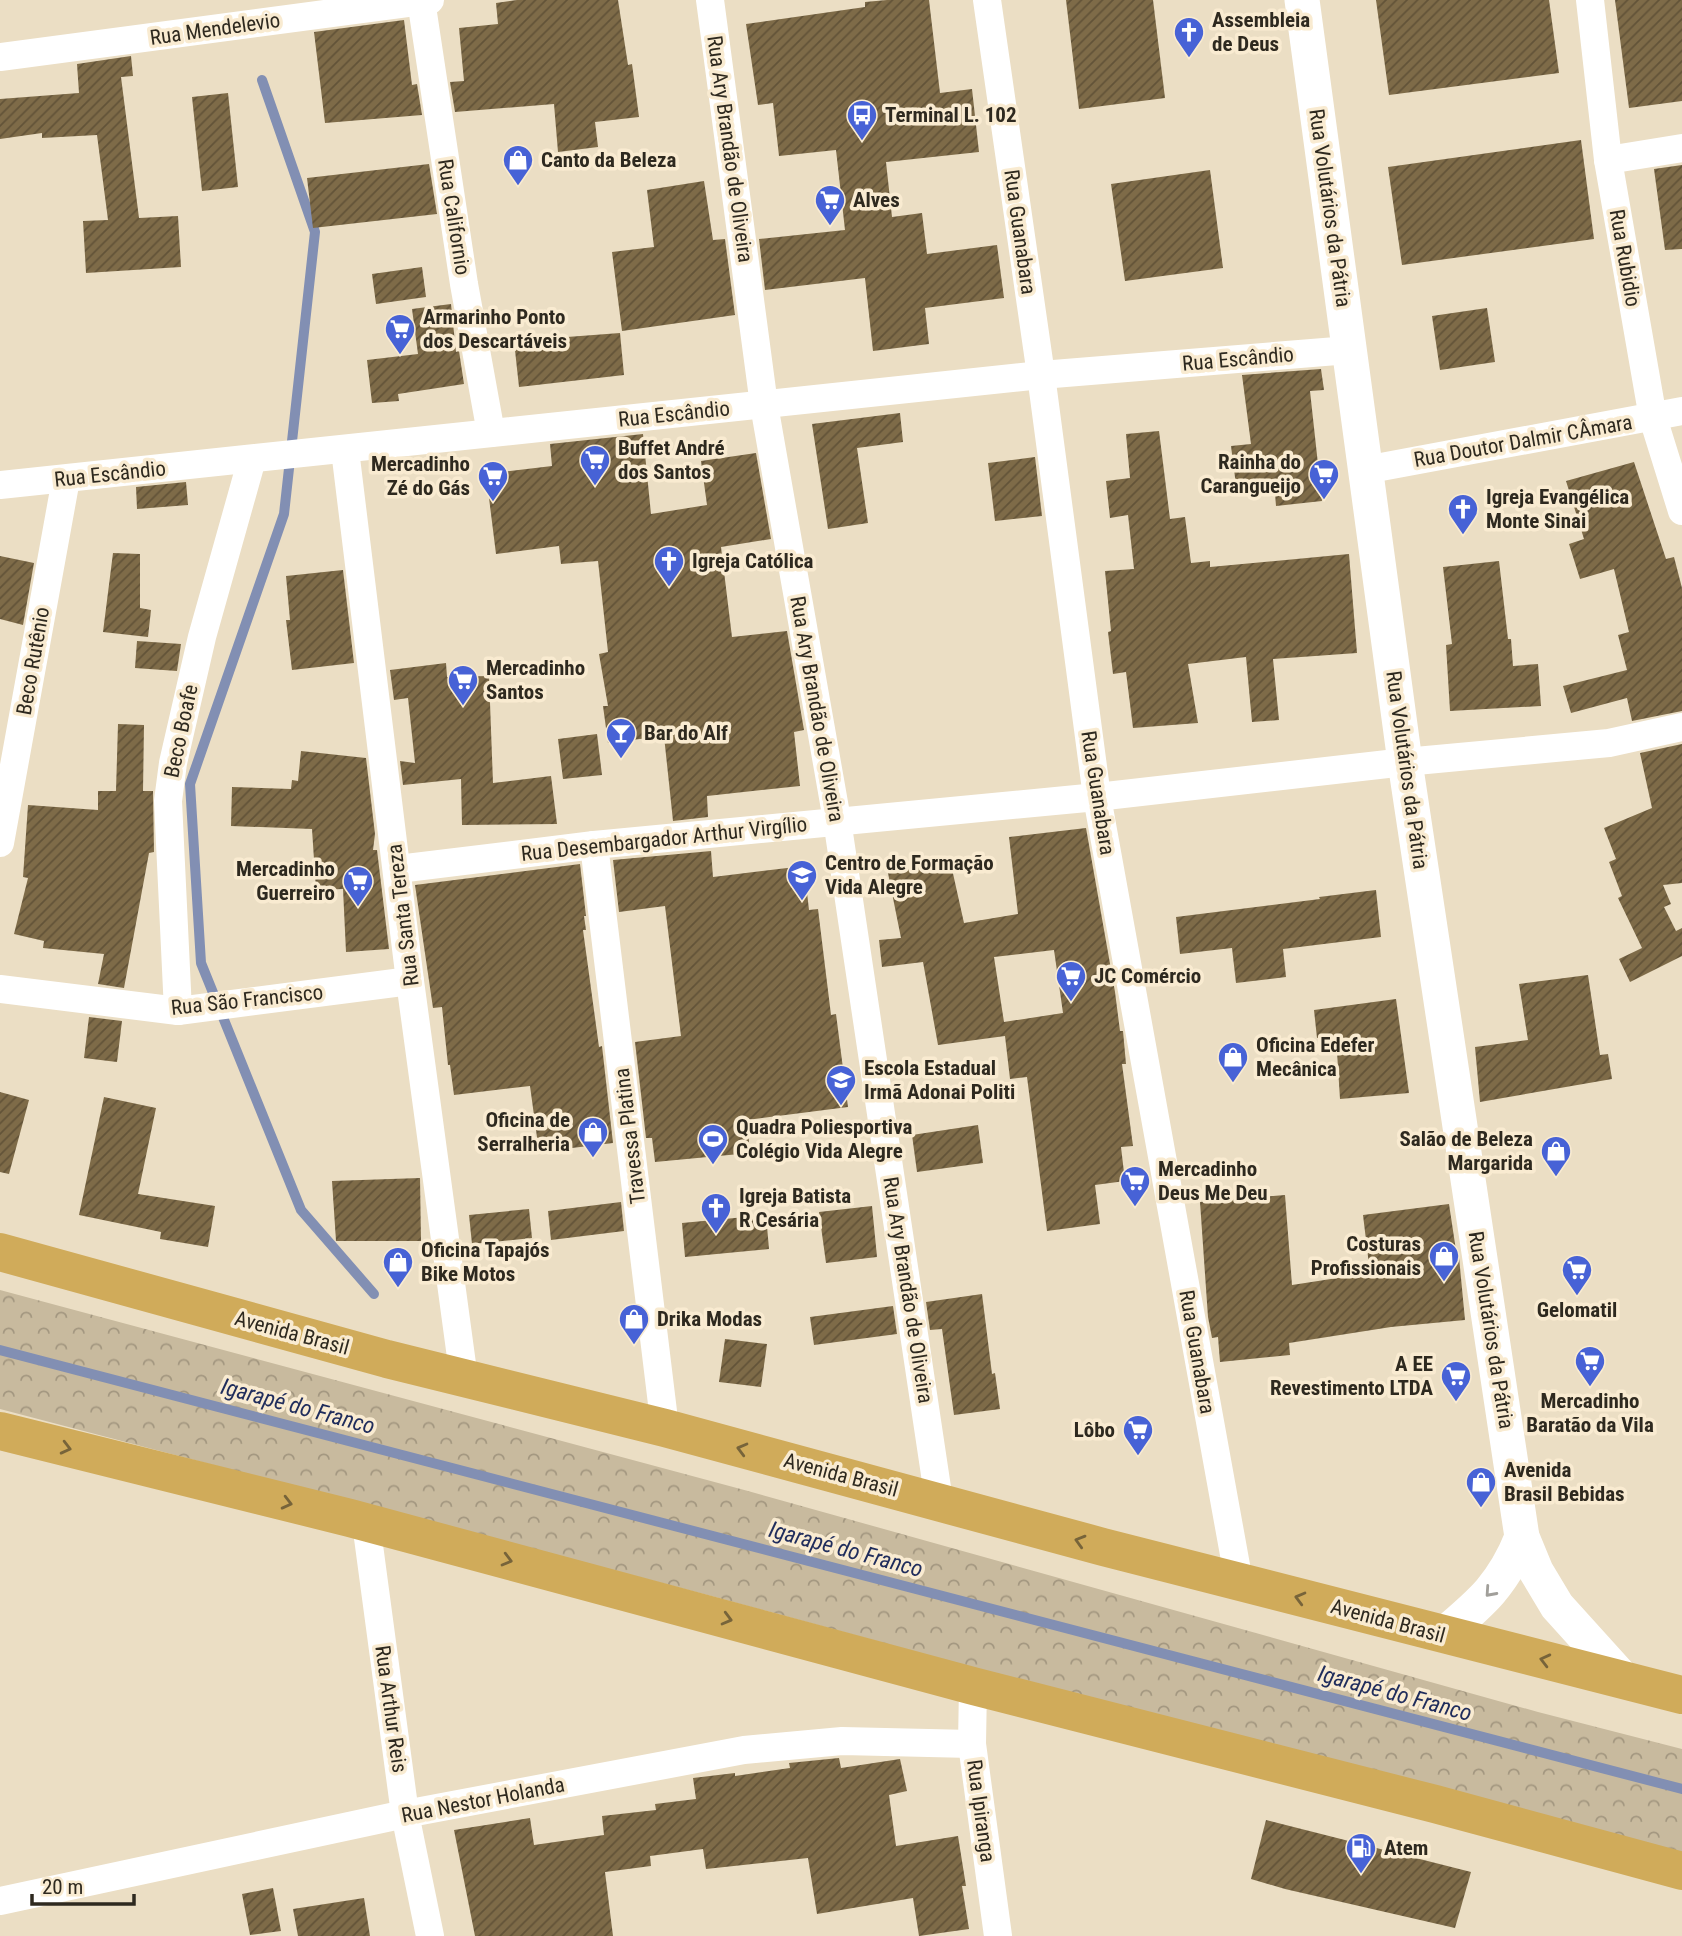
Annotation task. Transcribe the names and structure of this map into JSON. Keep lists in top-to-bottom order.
{
  "streets": {
    "highway": ["Avenida Brasil"],
    "street": [
      "Rua Mendelevio",
      "Rua Ary Brandão de Oliveira",
      "Rua Volutários da Pátria",
      "Rua Californio",
      "Rua Guanabara",
      "Rua Rubidio",
      "Rua Escândio",
      "Rua Doutor Dalmir CÂmara",
      "Beco Rutênio",
      "Beco Boafe",
      "Rua Desembargador Arthur Virgílio",
      "Rua Santa Tereza",
      "Rua São Francisco",
      "Travessa Platina",
      "Rua Arthur Reis",
      "Rua Nestor Holanda",
      "Rua Ipiranga"
    ]
  },
  "crossings": [
    ["Rua Mendelevio", "Rua Californio"],
    ["Rua Ary Brandão de Oliveira", "Rua Escândio"],
    ["Rua Ary Brandão de Oliveira", "Rua Desembargador Arthur Virgílio"],
    ["Rua Ary Brandão de Oliveira", "Avenida Brasil"],
    ["Rua Volutários da Pátria", "Rua Escândio"],
    ["Rua Volutários da Pátria", "Rua Doutor Dalmir CÂmara"],
    ["Rua Volutários da Pátria", "Rua Desembargador Arthur Virgílio"],
    ["Rua Volutários da Pátria", "Avenida Brasil"],
    ["Rua Californio", "Rua Escândio"],
    ["Rua Guanabara", "Rua Escândio"],
    ["Rua Guanabara", "Rua Desembargador Arthur Virgílio"],
    ["Rua Guanabara", "Avenida Brasil"],
    ["Rua Rubidio", "Rua Doutor Dalmir CÂmara"],
    ["Rua Escândio", "Beco Rutênio"],
    ["Rua Escândio", "Beco Boafe"],
    ["Rua Escândio", "Rua Santa Tereza"],
    ["Beco Boafe", "Rua São Francisco"],
    ["Rua Desembargador Arthur Virgílio", "Rua Santa Tereza"],
    ["Rua Desembargador Arthur Virgílio", "Travessa Platina"],
    ["Rua Santa Tereza", "Rua São Francisco"],
    ["Rua Santa Tereza", "Avenida Brasil"],
    ["Travessa Platina", "Avenida Brasil"],
    ["Rua Arthur Reis", "Rua Nestor Holanda"],
    ["Rua Nestor Holanda", "Rua Ipiranga"]
  ],
  "water": ["Igarapé do Franco"],
  "places": {
    "church": [
      "Assembleia de Deus",
      "Igreja Evangélica Monte Sinai",
      "Igreja Católica",
      "Igreja Batista R Cesária"
    ],
    "bus stop": ["Terminal L. 102"],
    "shop": [
      "Canto da Beleza",
      "Oficina Edefer Mecânica",
      "Oficina de Serralheria",
      "Salão de Beleza Margarida",
      "Costuras Profissionais",
      "Oficina Tapajós Bike Motos",
      "Drika Modas",
      "Avenida Brasil Bebidas"
    ],
    "supermarket": [
      "Alves",
      "Armarinho Ponto dos Descartáveis",
      "Buffet André dos Santos",
      "Rainha do Carangueijo",
      "Mercadinho Zé do Gás",
      "Mercadinho Santos",
      "Mercadinho Guerreiro",
      "JC Comércio",
      "Mercadinho Deus Me Deu",
      "Gelomatil",
      "Mercadinho Baratão da Vila",
      "A EE Revestimento LTDA",
      "Lôbo"
    ],
    "bar": ["Bar do Alf"],
    "school or university": ["Centro de Formação Vida Alegre", "Escola Estadual Irmã Adonai Politi"],
    "sports": ["Quadra Poliesportiva Colégio Vida Alegre"],
    "fuel station": ["Atem"]
  },
  "scale_bar": "20 m"
}
